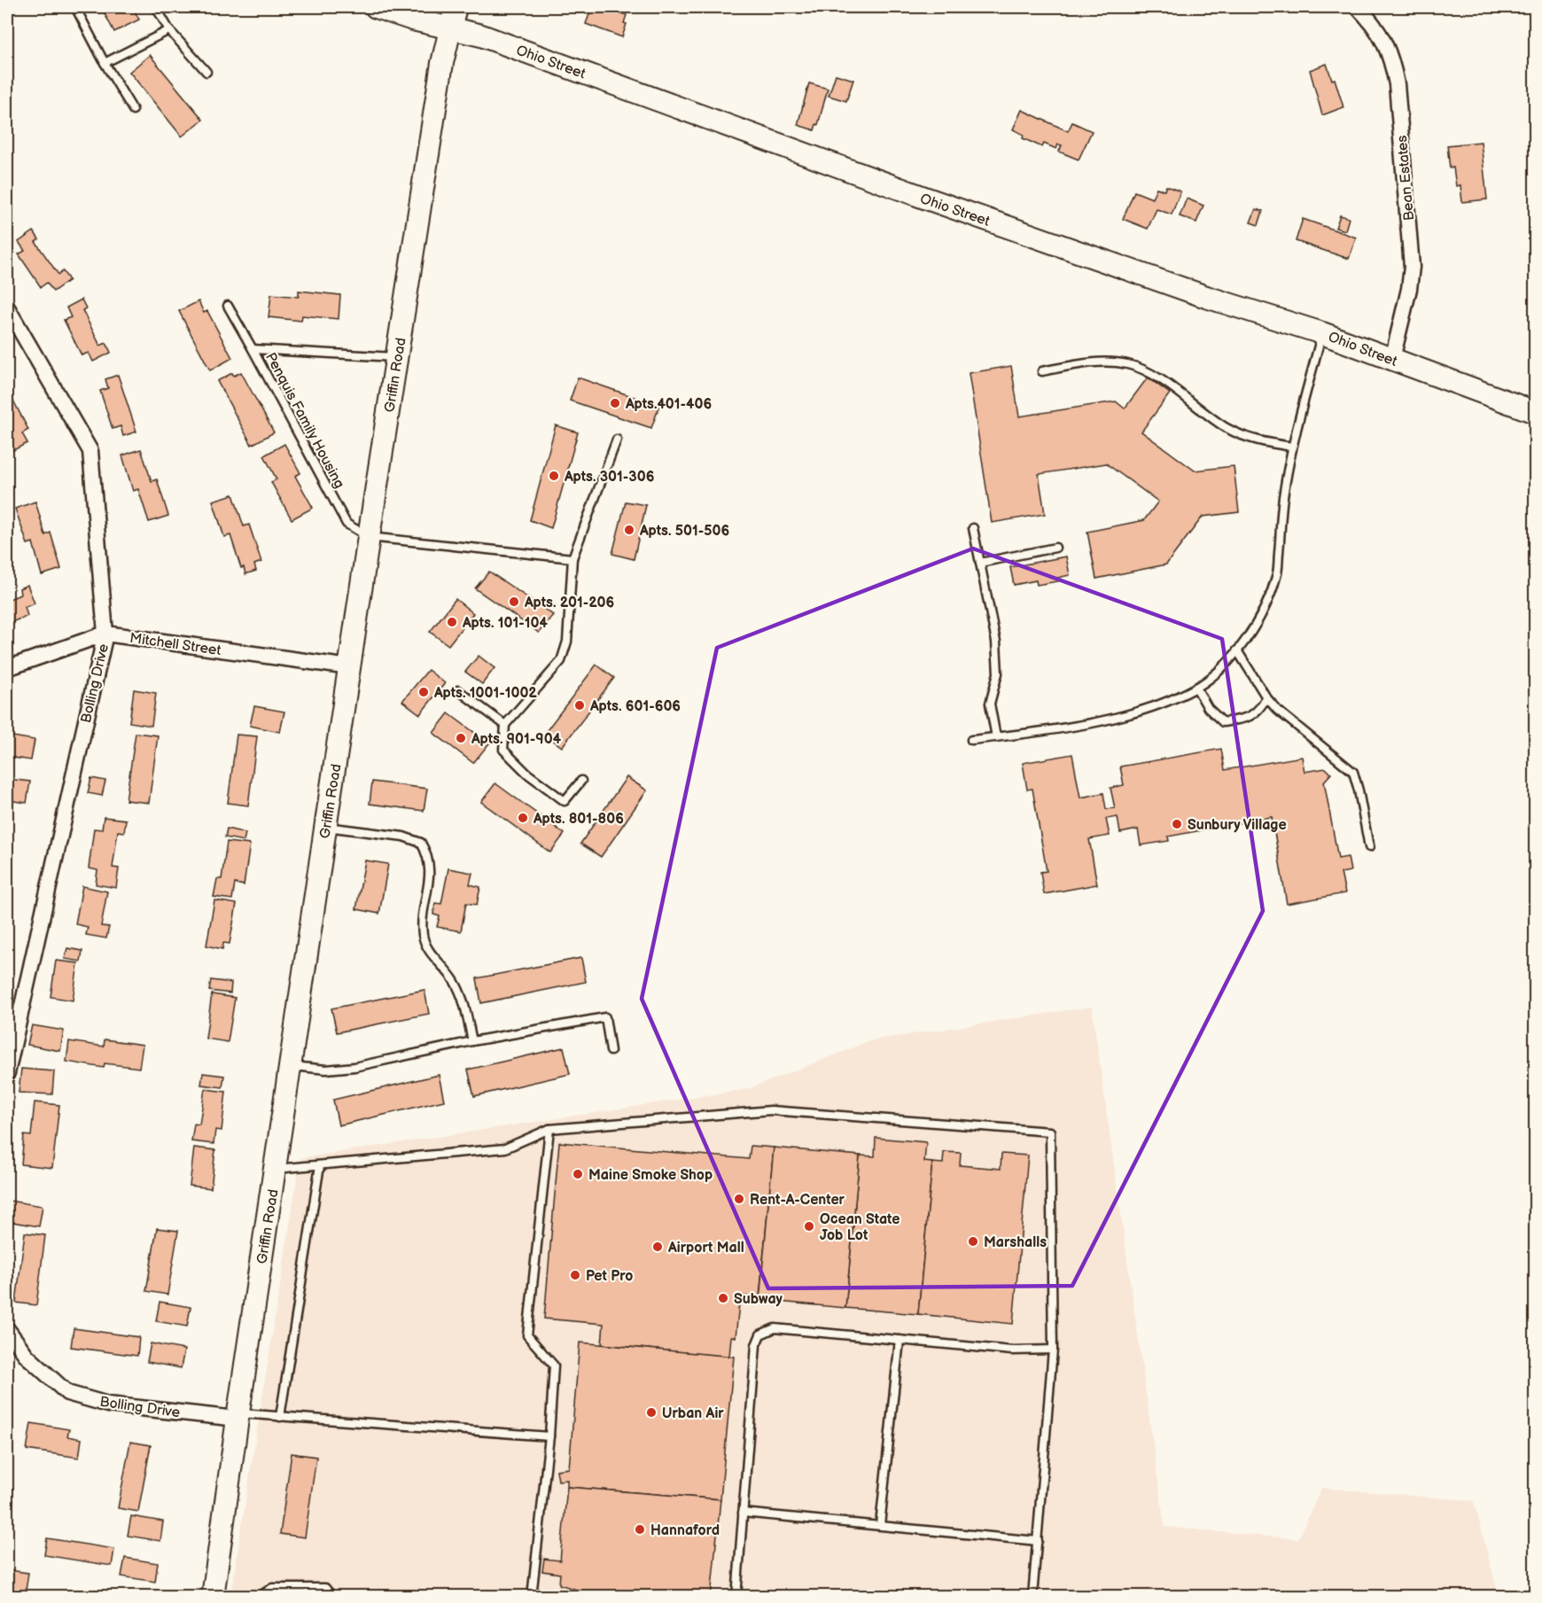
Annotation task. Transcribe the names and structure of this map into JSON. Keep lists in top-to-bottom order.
{
  "streets": {
    "main road": ["Ohio Street", "Griffin Road"],
    "street": ["Bean Estates", "Mitchell Street", "Bolling Drive"],
    "lane": ["Penquis Family Housing"]
  },
  "crossings": [
    ["Ohio Street", "Bean Estates"],
    ["Ohio Street", "Griffin Road"],
    ["Griffin Road", "Penquis Family Housing"],
    ["Griffin Road", "Mitchell Street"],
    ["Griffin Road", "Bolling Drive"],
    ["Mitchell Street", "Bolling Drive"]
  ],
  "places": [
    "Apts.401-406",
    "Apts. 301-306",
    "Apts. 501-506",
    "Apts. 201-206",
    "Apts. 101-104",
    "Apts. 1001-1002",
    "Apts. 601-606",
    "Apts. 901-904",
    "Apts. 801-806",
    "Sunbury Village",
    "Maine Smoke Shop",
    "Rent-A-Center",
    "Ocean State Job Lot",
    "Marshalls",
    "Airport Mall",
    "Pet Pro",
    "Subway",
    "Urban Air",
    "Hannaford"
  ]
}
